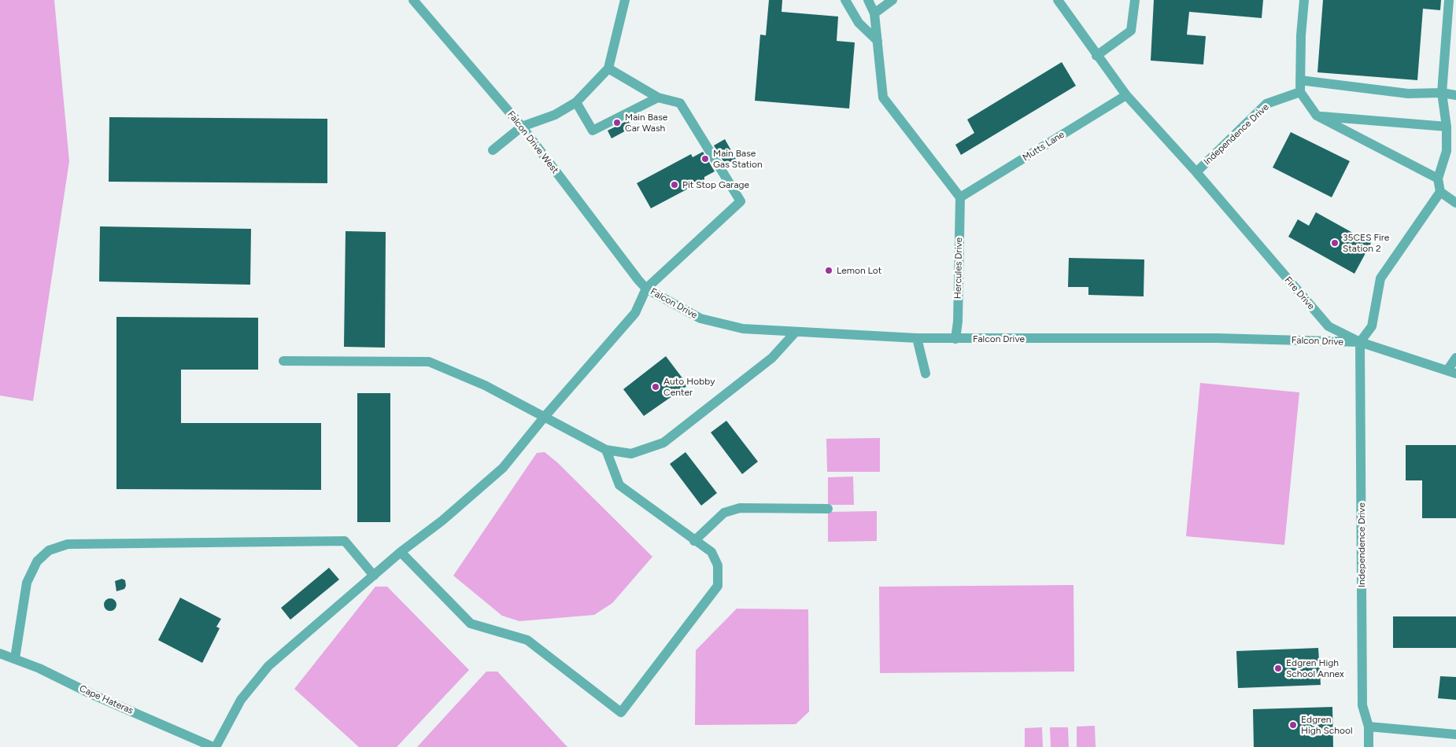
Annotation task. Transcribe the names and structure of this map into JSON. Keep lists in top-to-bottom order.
{
  "streets": {
    "street": [
      "Independence Drive",
      "Falcon Drive West",
      "Mutts Lane",
      "Hercules Drive",
      "Fire Drive",
      "Falcon Drive",
      "Cape Hateras"
    ]
  },
  "crossings": [
    ["Independence Drive", "Fire Drive"],
    ["Independence Drive", "Falcon Drive"],
    ["Falcon Drive West", "Falcon Drive"],
    ["Mutts Lane", "Hercules Drive"],
    ["Mutts Lane", "Fire Drive"],
    ["Hercules Drive", "Falcon Drive"],
    ["Fire Drive", "Falcon Drive"]
  ],
  "places": [
    "Main Base Car Wash",
    "Main Base Gas Station",
    "Pit Stop Garage",
    "35CES Fire Station 2",
    "Lemon Lot",
    "Auto Hobby Center",
    "Edgren High School Annex",
    "Edgren High School"
  ]
}
